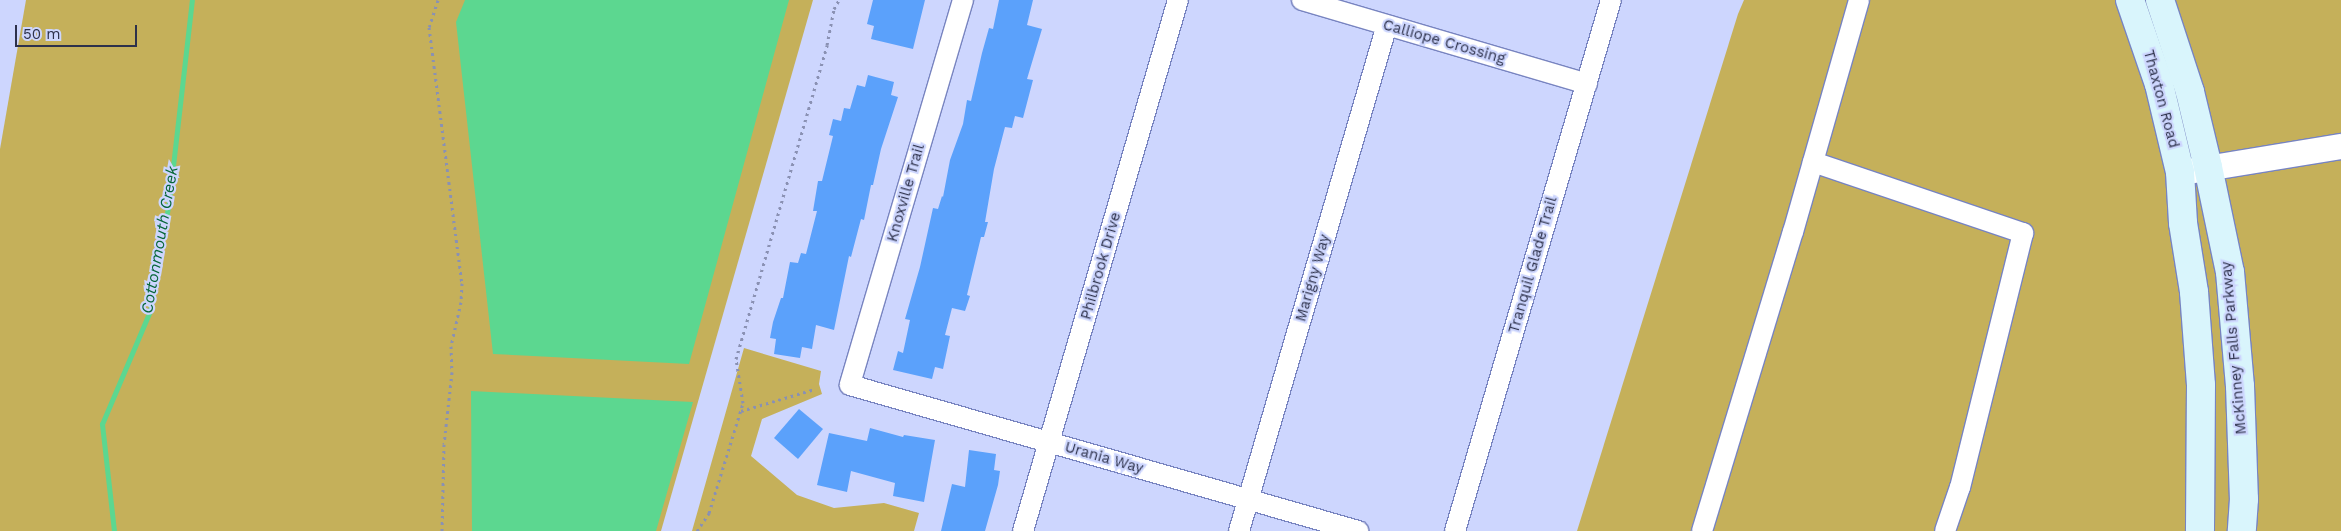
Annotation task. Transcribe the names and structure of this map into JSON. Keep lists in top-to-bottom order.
{
  "streets": {
    "main road": ["Thaxton Road", "McKinney Falls Parkway"],
    "street": [
      "Calliope Crossing",
      "Knoxville Trail",
      "Tranquil Glade Trail",
      "Philbrook Drive",
      "Marigny Way",
      "Urania Way"
    ]
  },
  "crossings": [
    ["Calliope Crossing", "Tranquil Glade Trail"],
    ["Calliope Crossing", "Marigny Way"],
    ["Thaxton Road", "McKinney Falls Parkway"],
    ["Knoxville Trail", "Urania Way"],
    ["Philbrook Drive", "Urania Way"],
    ["Marigny Way", "Urania Way"]
  ],
  "water": ["Cottonmouth Creek"],
  "scale_bar": "50 m"
}
